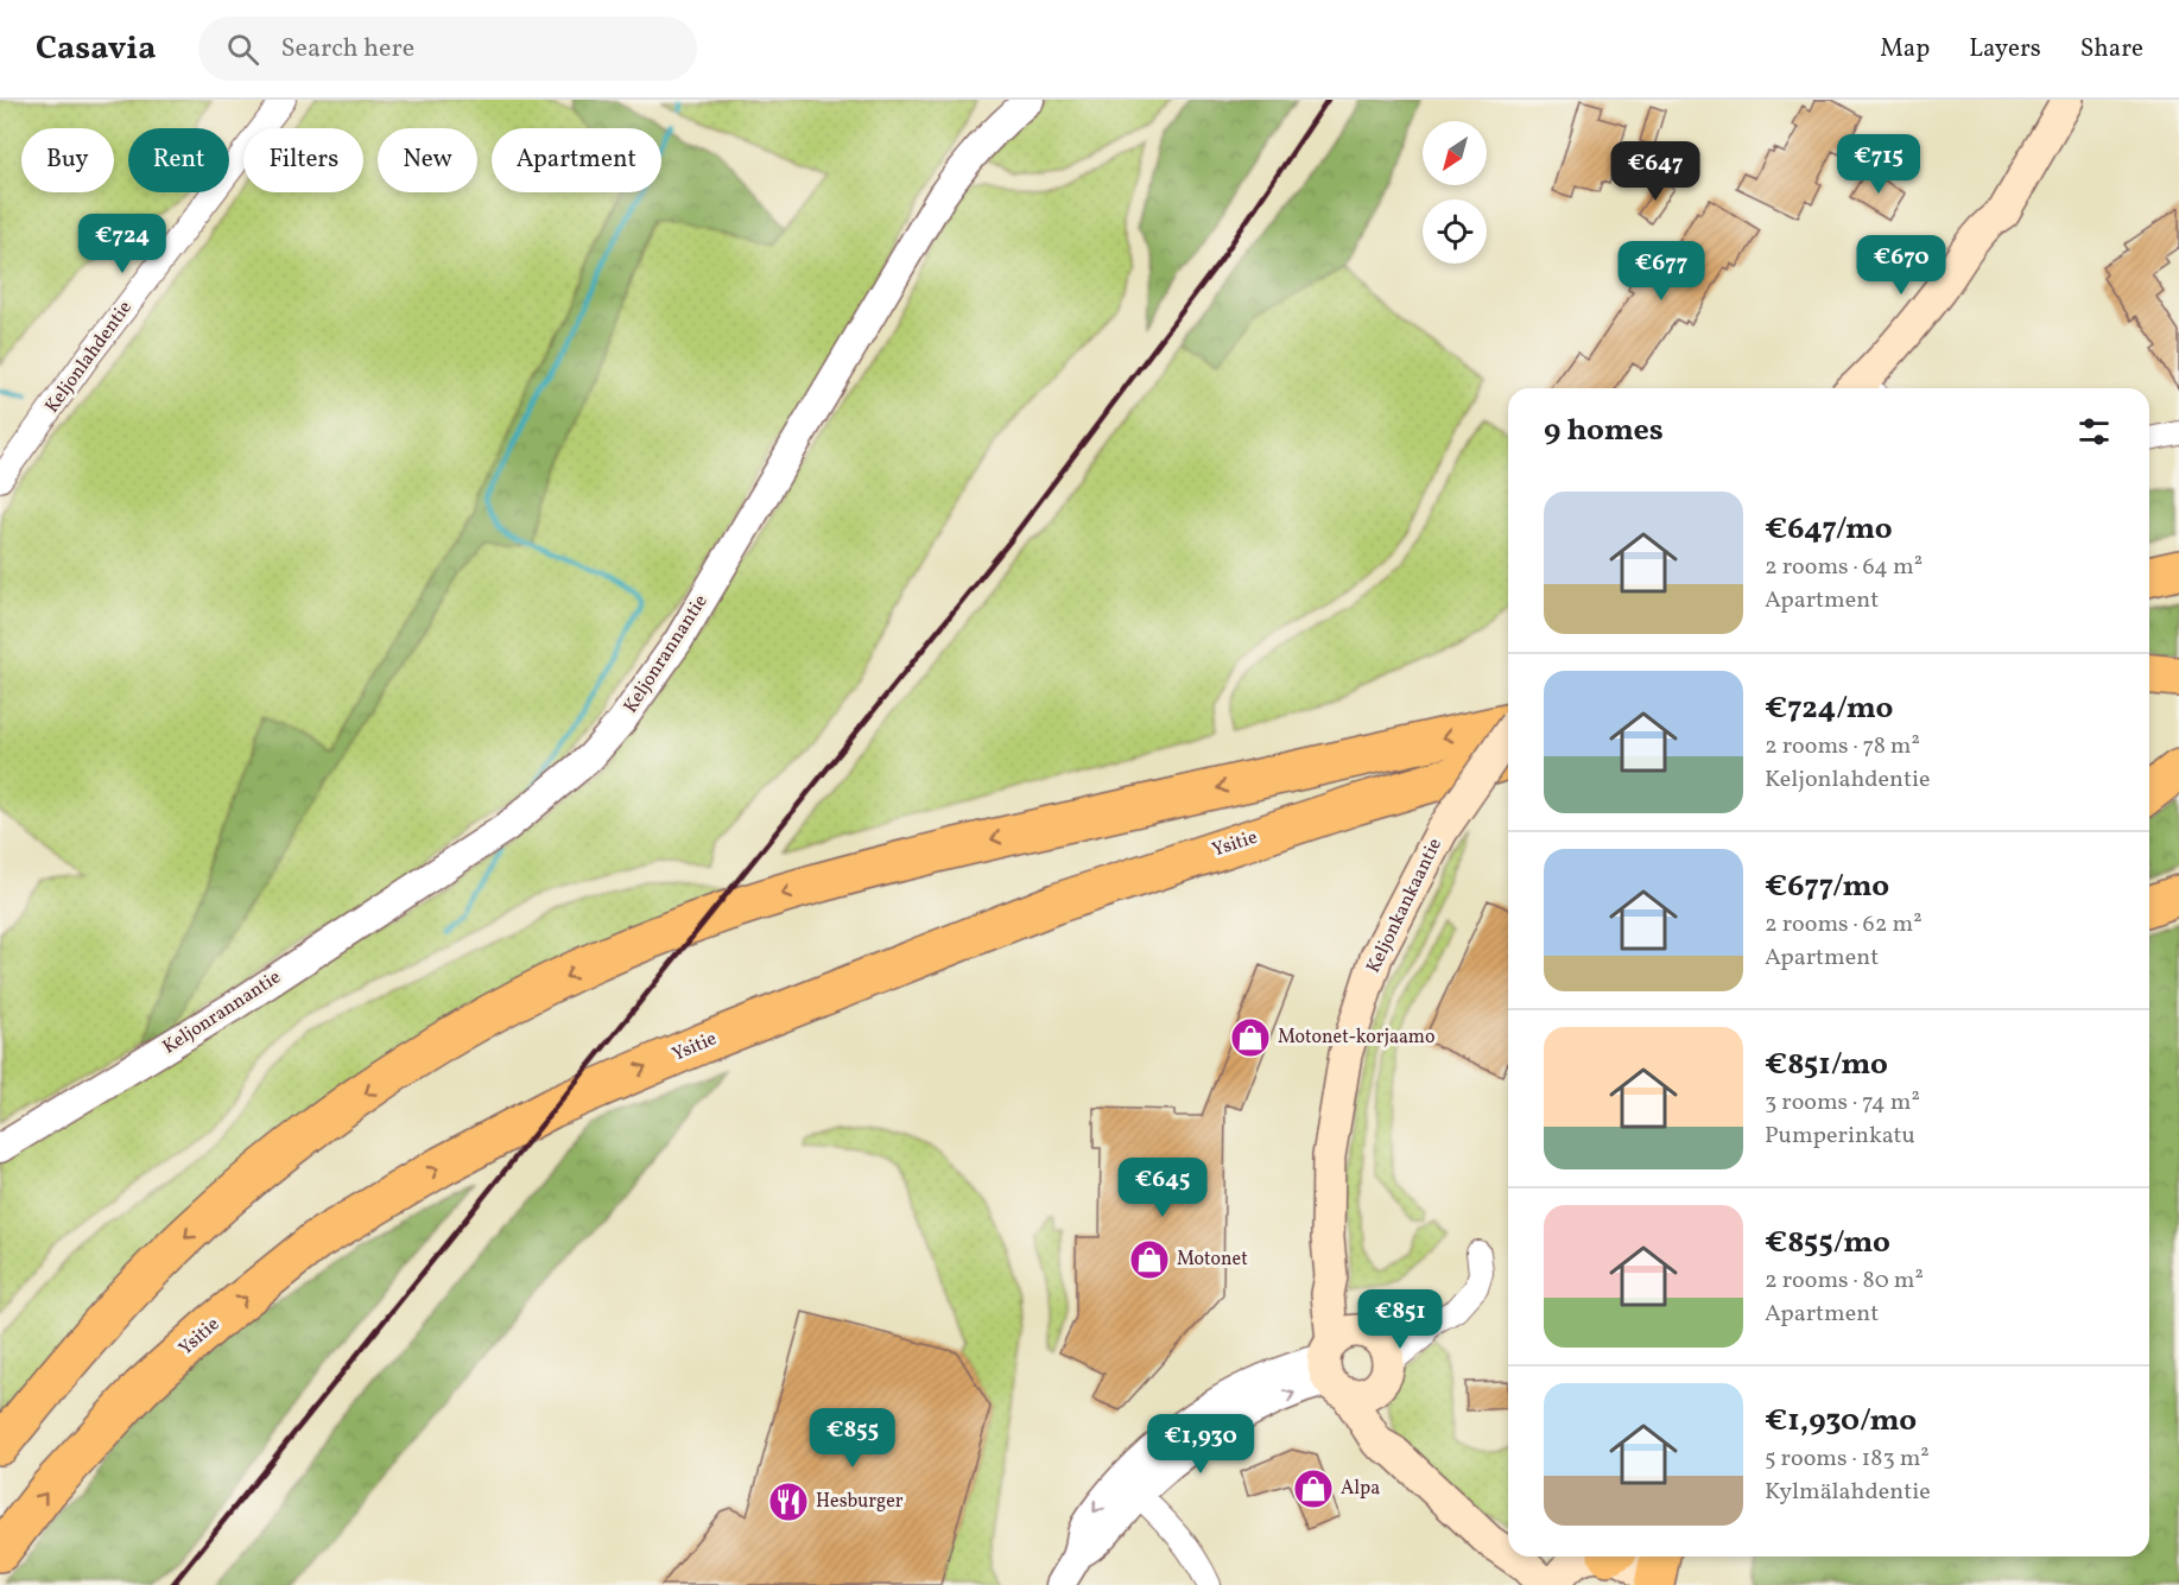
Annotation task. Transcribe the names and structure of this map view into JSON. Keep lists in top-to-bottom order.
{
  "streets": {
    "highway": ["Ysitie"],
    "main road": ["Keljonkankaantie"],
    "street": ["Keljonlahdentie", "Keljonrannantie"]
  },
  "places": {
    "shop": ["Motonet-korjaamo", "Motonet", "Alpa"],
    "restaurant": ["Hesburger"]
  },
  "north": "bottom left",
  "page": {
    "header": "Casavia",
    "search": "Search here",
    "nav": ["Map", "Layers", "Share"],
    "chip": [
      "Buy",
      "Rent",
      "Filters",
      "New",
      "Apartment"
    ],
    "price": [
      "€715",
      "€647",
      "€724",
      "€670",
      "€677",
      "€645",
      "€851",
      "€855",
      "€1,930"
    ],
    "heading": "9 homes",
    "list": [
      {
        "name": "€647/mo",
        "note": "2 rooms · 64 m² · Apartment"
      },
      {
        "name": "€724/mo",
        "note": "2 rooms · 78 m² · Keljonlahdentie"
      },
      {
        "name": "€677/mo",
        "note": "2 rooms · 62 m² · Apartment"
      },
      {
        "name": "€851/mo",
        "note": "3 rooms · 74 m² · Pumperinkatu"
      },
      {
        "name": "€855/mo",
        "note": "2 rooms · 80 m² · Apartment"
      },
      {
        "name": "€1,930/mo",
        "note": "5 rooms · 183 m² · Kylmälahdentie"
      }
    ]
  }
}
